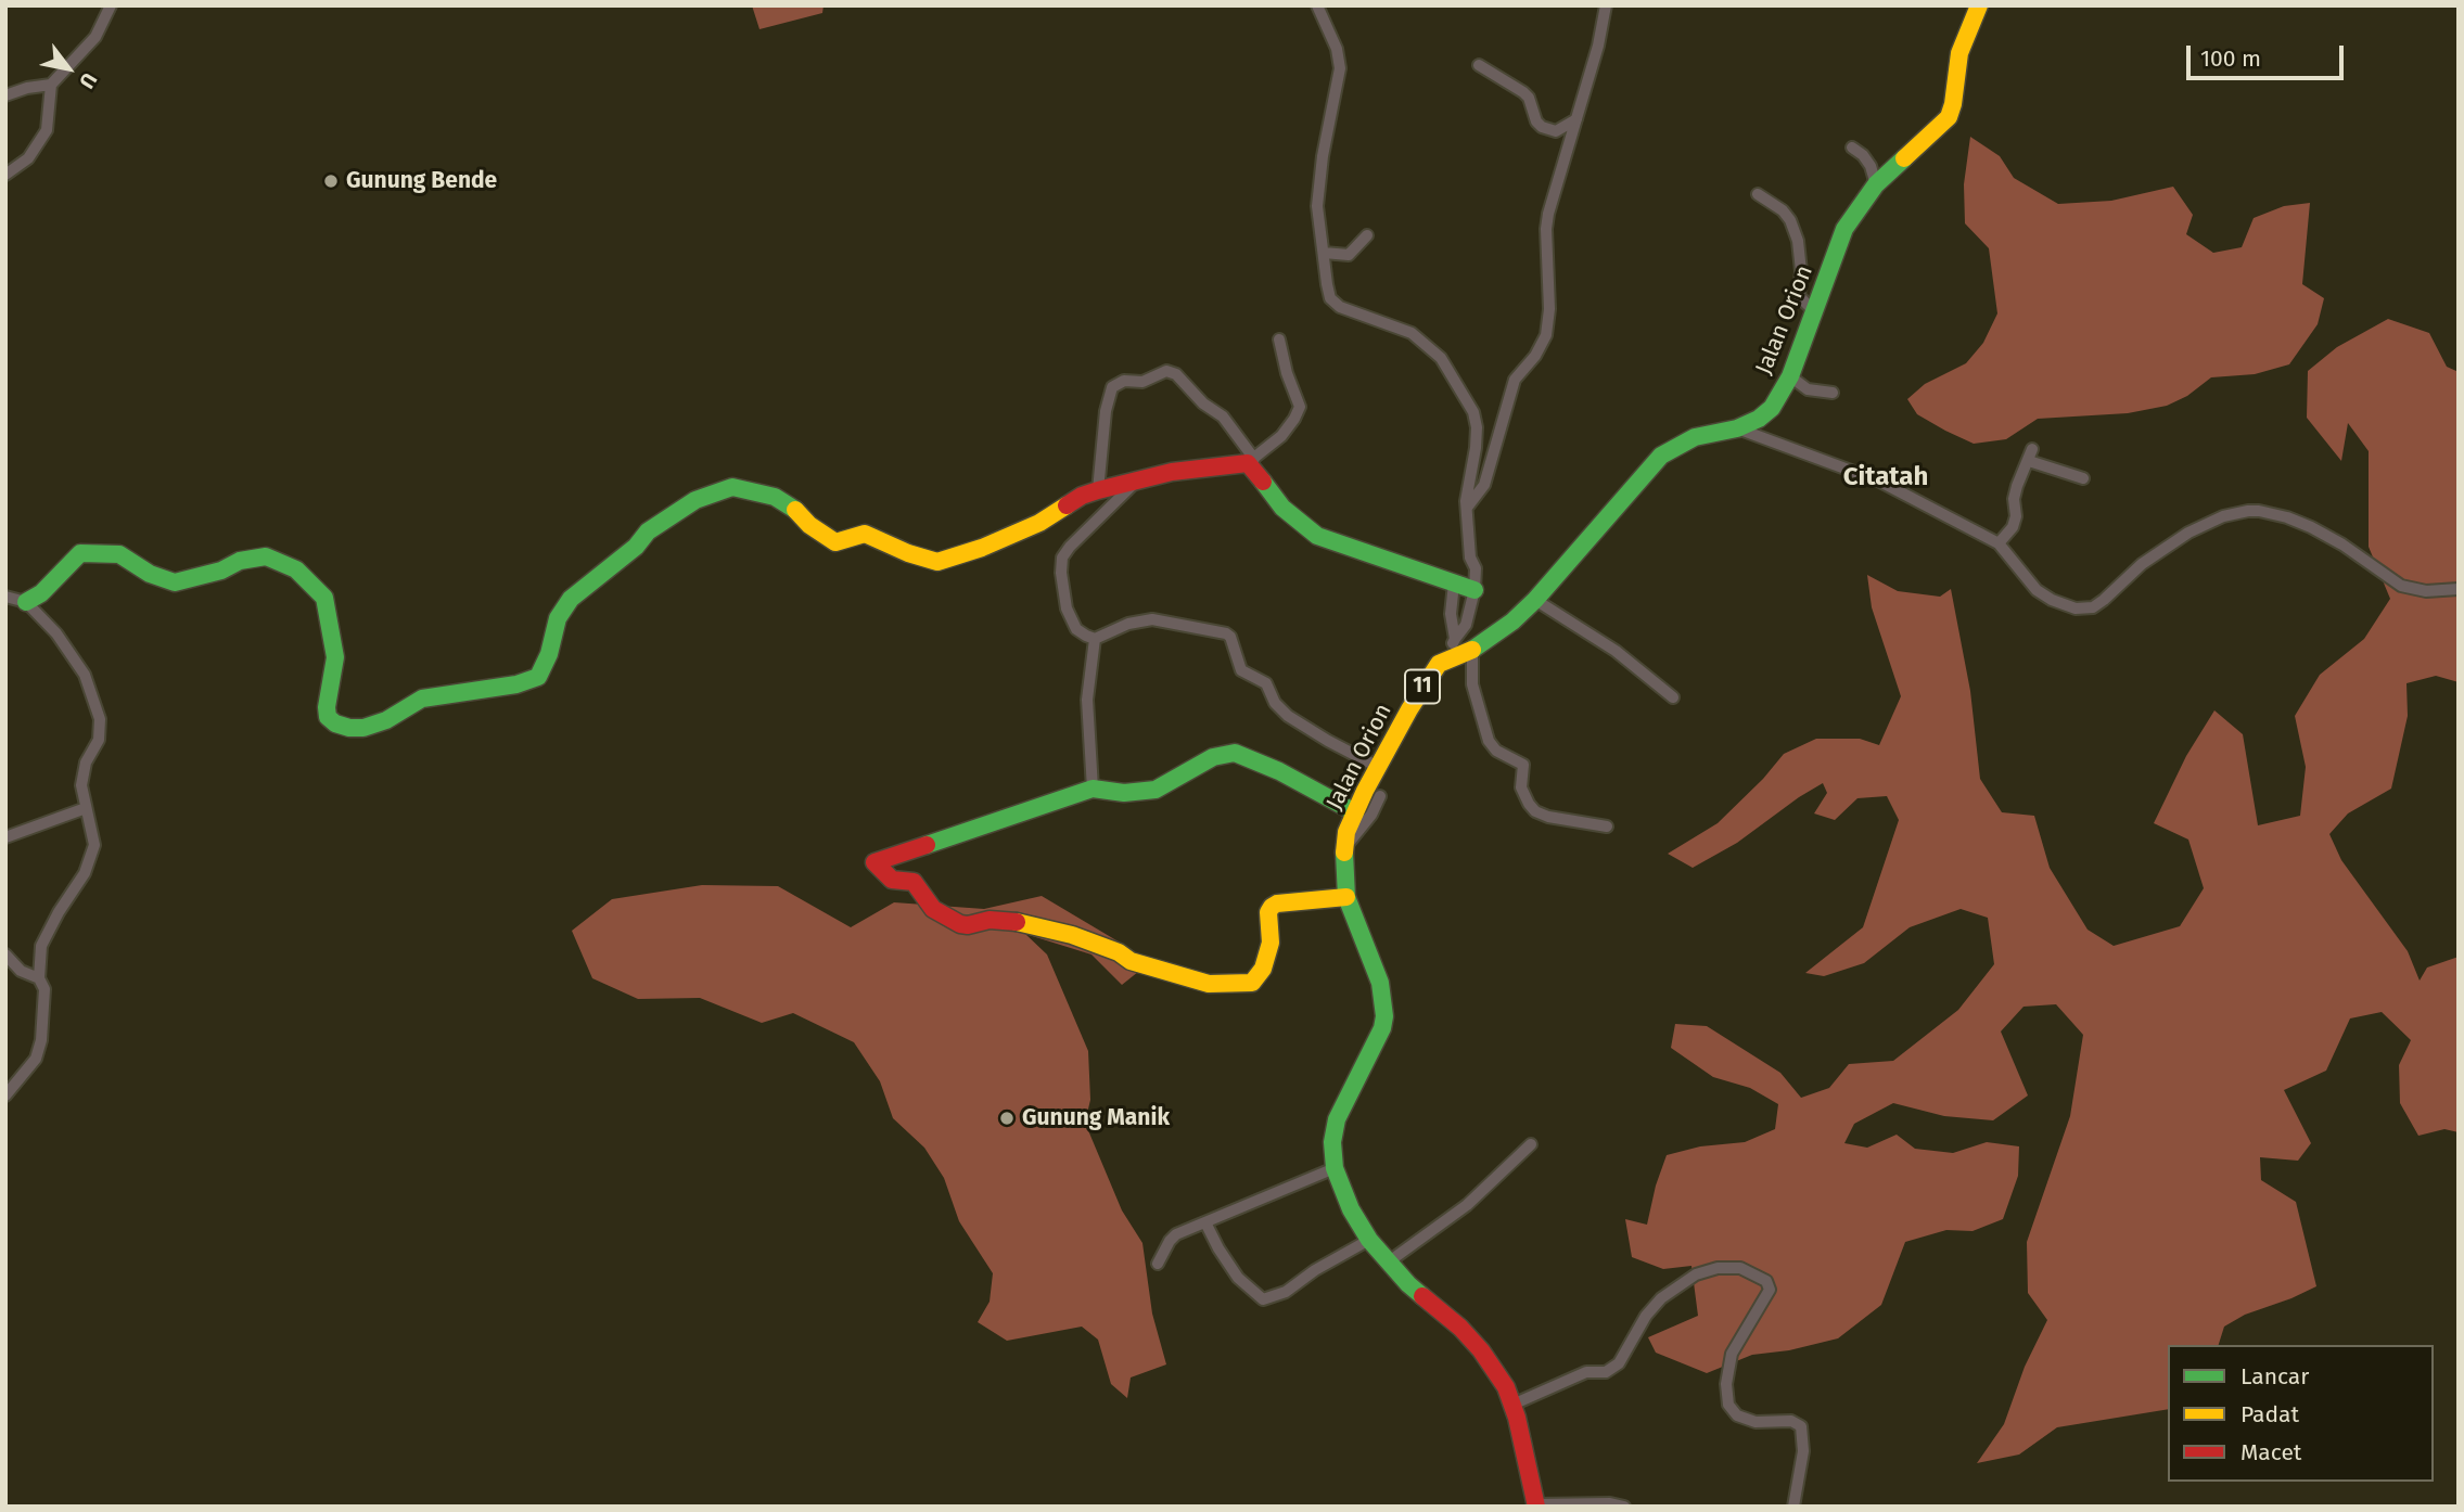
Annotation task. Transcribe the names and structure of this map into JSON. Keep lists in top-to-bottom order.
{
  "streets": {
    "main road": ["Jalan Orion", "11"]
  },
  "districts": ["Citatah"],
  "places": ["Gunung Bende", "Gunung Manik"],
  "legend": ["Lancar", "Padat", "Macet"],
  "scale_bar": "100 m",
  "north": "bottom right"
}
